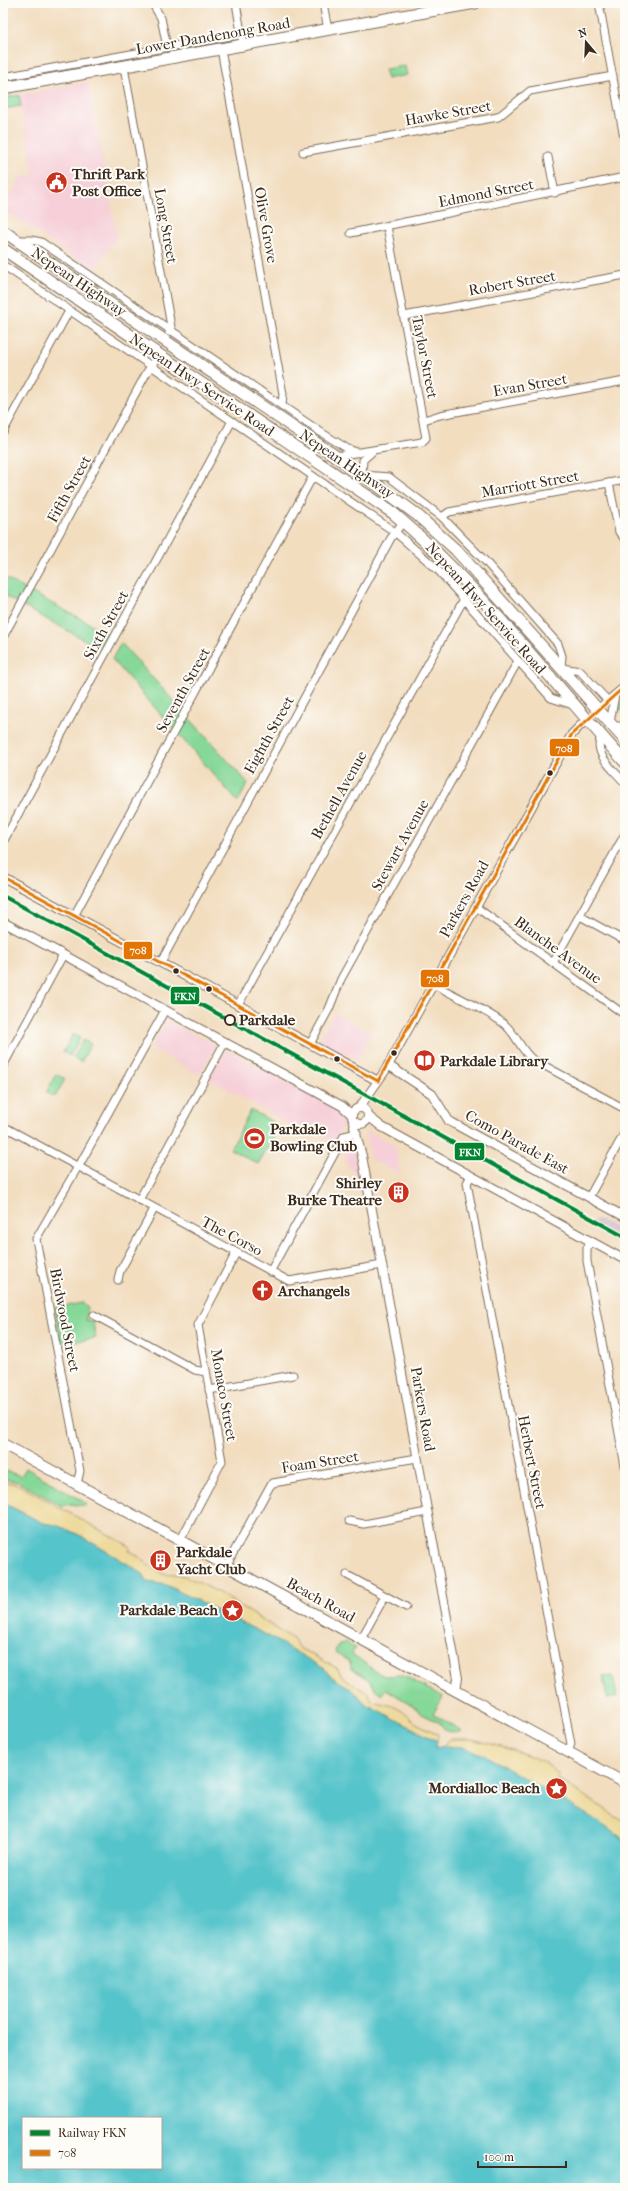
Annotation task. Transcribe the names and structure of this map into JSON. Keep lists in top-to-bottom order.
{
  "streets": {
    "highway": ["Lower Dandenong Road", "Nepean Highway"],
    "main road": ["Beach Road"],
    "street": [
      "Hawke Street",
      "Edmond Street",
      "Olive Grove",
      "Long Street",
      "Robert Street",
      "Taylor Street",
      "Nepean Hwy Service Road",
      "Evan Street",
      "Marriott Street",
      "Fifth Street",
      "Sixth Street",
      "Seventh Street",
      "Eighth Street",
      "Bethell Avenue",
      "Stewart Avenue",
      "Parkers Road",
      "Blanche Avenue",
      "Como Parade East",
      "The Corso",
      "Birdwood Street",
      "Monaco Street",
      "Foam Street",
      "Herbert Street"
    ]
  },
  "crossings": [
    ["Lower Dandenong Road", "Olive Grove"],
    ["Lower Dandenong Road", "Long Street"],
    ["Edmond Street", "Taylor Street"],
    ["Olive Grove", "Nepean Hwy Service Road"],
    ["Long Street", "Nepean Hwy Service Road"],
    ["Nepean Highway", "Taylor Street"],
    ["Nepean Highway", "Nepean Hwy Service Road"],
    ["Nepean Highway", "Fifth Street"],
    ["Nepean Highway", "Eighth Street"],
    ["Nepean Highway", "Parkers Road"],
    ["Robert Street", "Taylor Street"],
    ["Taylor Street", "Nepean Hwy Service Road"],
    ["Taylor Street", "Evan Street"],
    ["Nepean Hwy Service Road", "Marriott Street"],
    ["Nepean Hwy Service Road", "Fifth Street"],
    ["Nepean Hwy Service Road", "Sixth Street"],
    ["Nepean Hwy Service Road", "Seventh Street"],
    ["Nepean Hwy Service Road", "Eighth Street"],
    ["Nepean Hwy Service Road", "Bethell Avenue"],
    ["Nepean Hwy Service Road", "Stewart Avenue"],
    ["Parkers Road", "Blanche Avenue"],
    ["Parkers Road", "Como Parade East"],
    ["Parkers Road", "The Corso"],
    ["Parkers Road", "Foam Street"],
    ["Parkers Road", "Beach Road"],
    ["The Corso", "Birdwood Street"],
    ["The Corso", "Monaco Street"],
    ["Birdwood Street", "Beach Road"],
    ["Monaco Street", "Beach Road"],
    ["Foam Street", "Beach Road"],
    ["Herbert Street", "Beach Road"]
  ],
  "places": {
    "public building": ["Thrift Park Post Office"],
    "other": ["Parkdale"],
    "library": ["Parkdale Library"],
    "sports": ["Parkdale Bowling Club"],
    "building": ["Shirley Burke Theatre", "Parkdale Yacht Club"],
    "church": ["Archangels"],
    "place": ["Parkdale Beach", "Mordialloc Beach"]
  },
  "lines": ["transit line 708", "rail line FKN"],
  "legend": ["Railway FKN", "708"],
  "scale_bar": "100 m",
  "north": "top"
}
